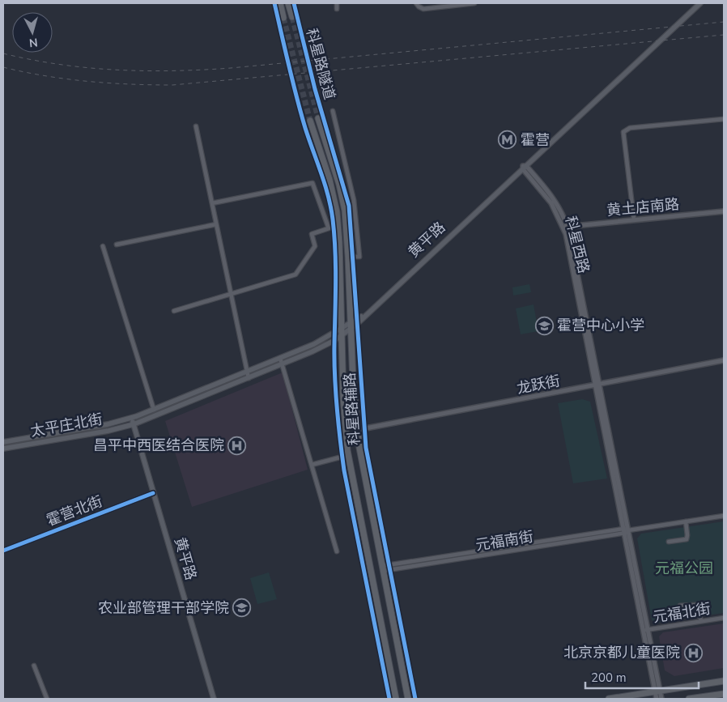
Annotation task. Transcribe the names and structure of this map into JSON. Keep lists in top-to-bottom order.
{
  "streets": {
    "main road": ["黄平路", "太平庄北街"],
    "street": [
      "黄土店南路",
      "科星西路",
      "龙跃街",
      "霍营北街",
      "元福南街",
      "元福北街"
    ],
    "cycle path": ["科星路隧道", "科星路辅路"]
  },
  "crossings": [
    ["黄土店南路", "科星西路"],
    ["黄平路", "科星西路"],
    ["黄平路", "太平庄北街"],
    ["黄平路", "霍营北街"],
    ["科星西路", "龙跃街"],
    ["科星西路", "元福南街"],
    ["科星西路", "元福北街"]
  ],
  "parks": ["元福公园"],
  "places": {
    "metro station": ["霍营"],
    "school or university": ["霍营中心小学", "农业部管理干部学院"],
    "hospital": ["昌平中西医结合医院", "北京京都儿童医院"]
  },
  "scale_bar": "200 m",
  "north": "bottom"
}
